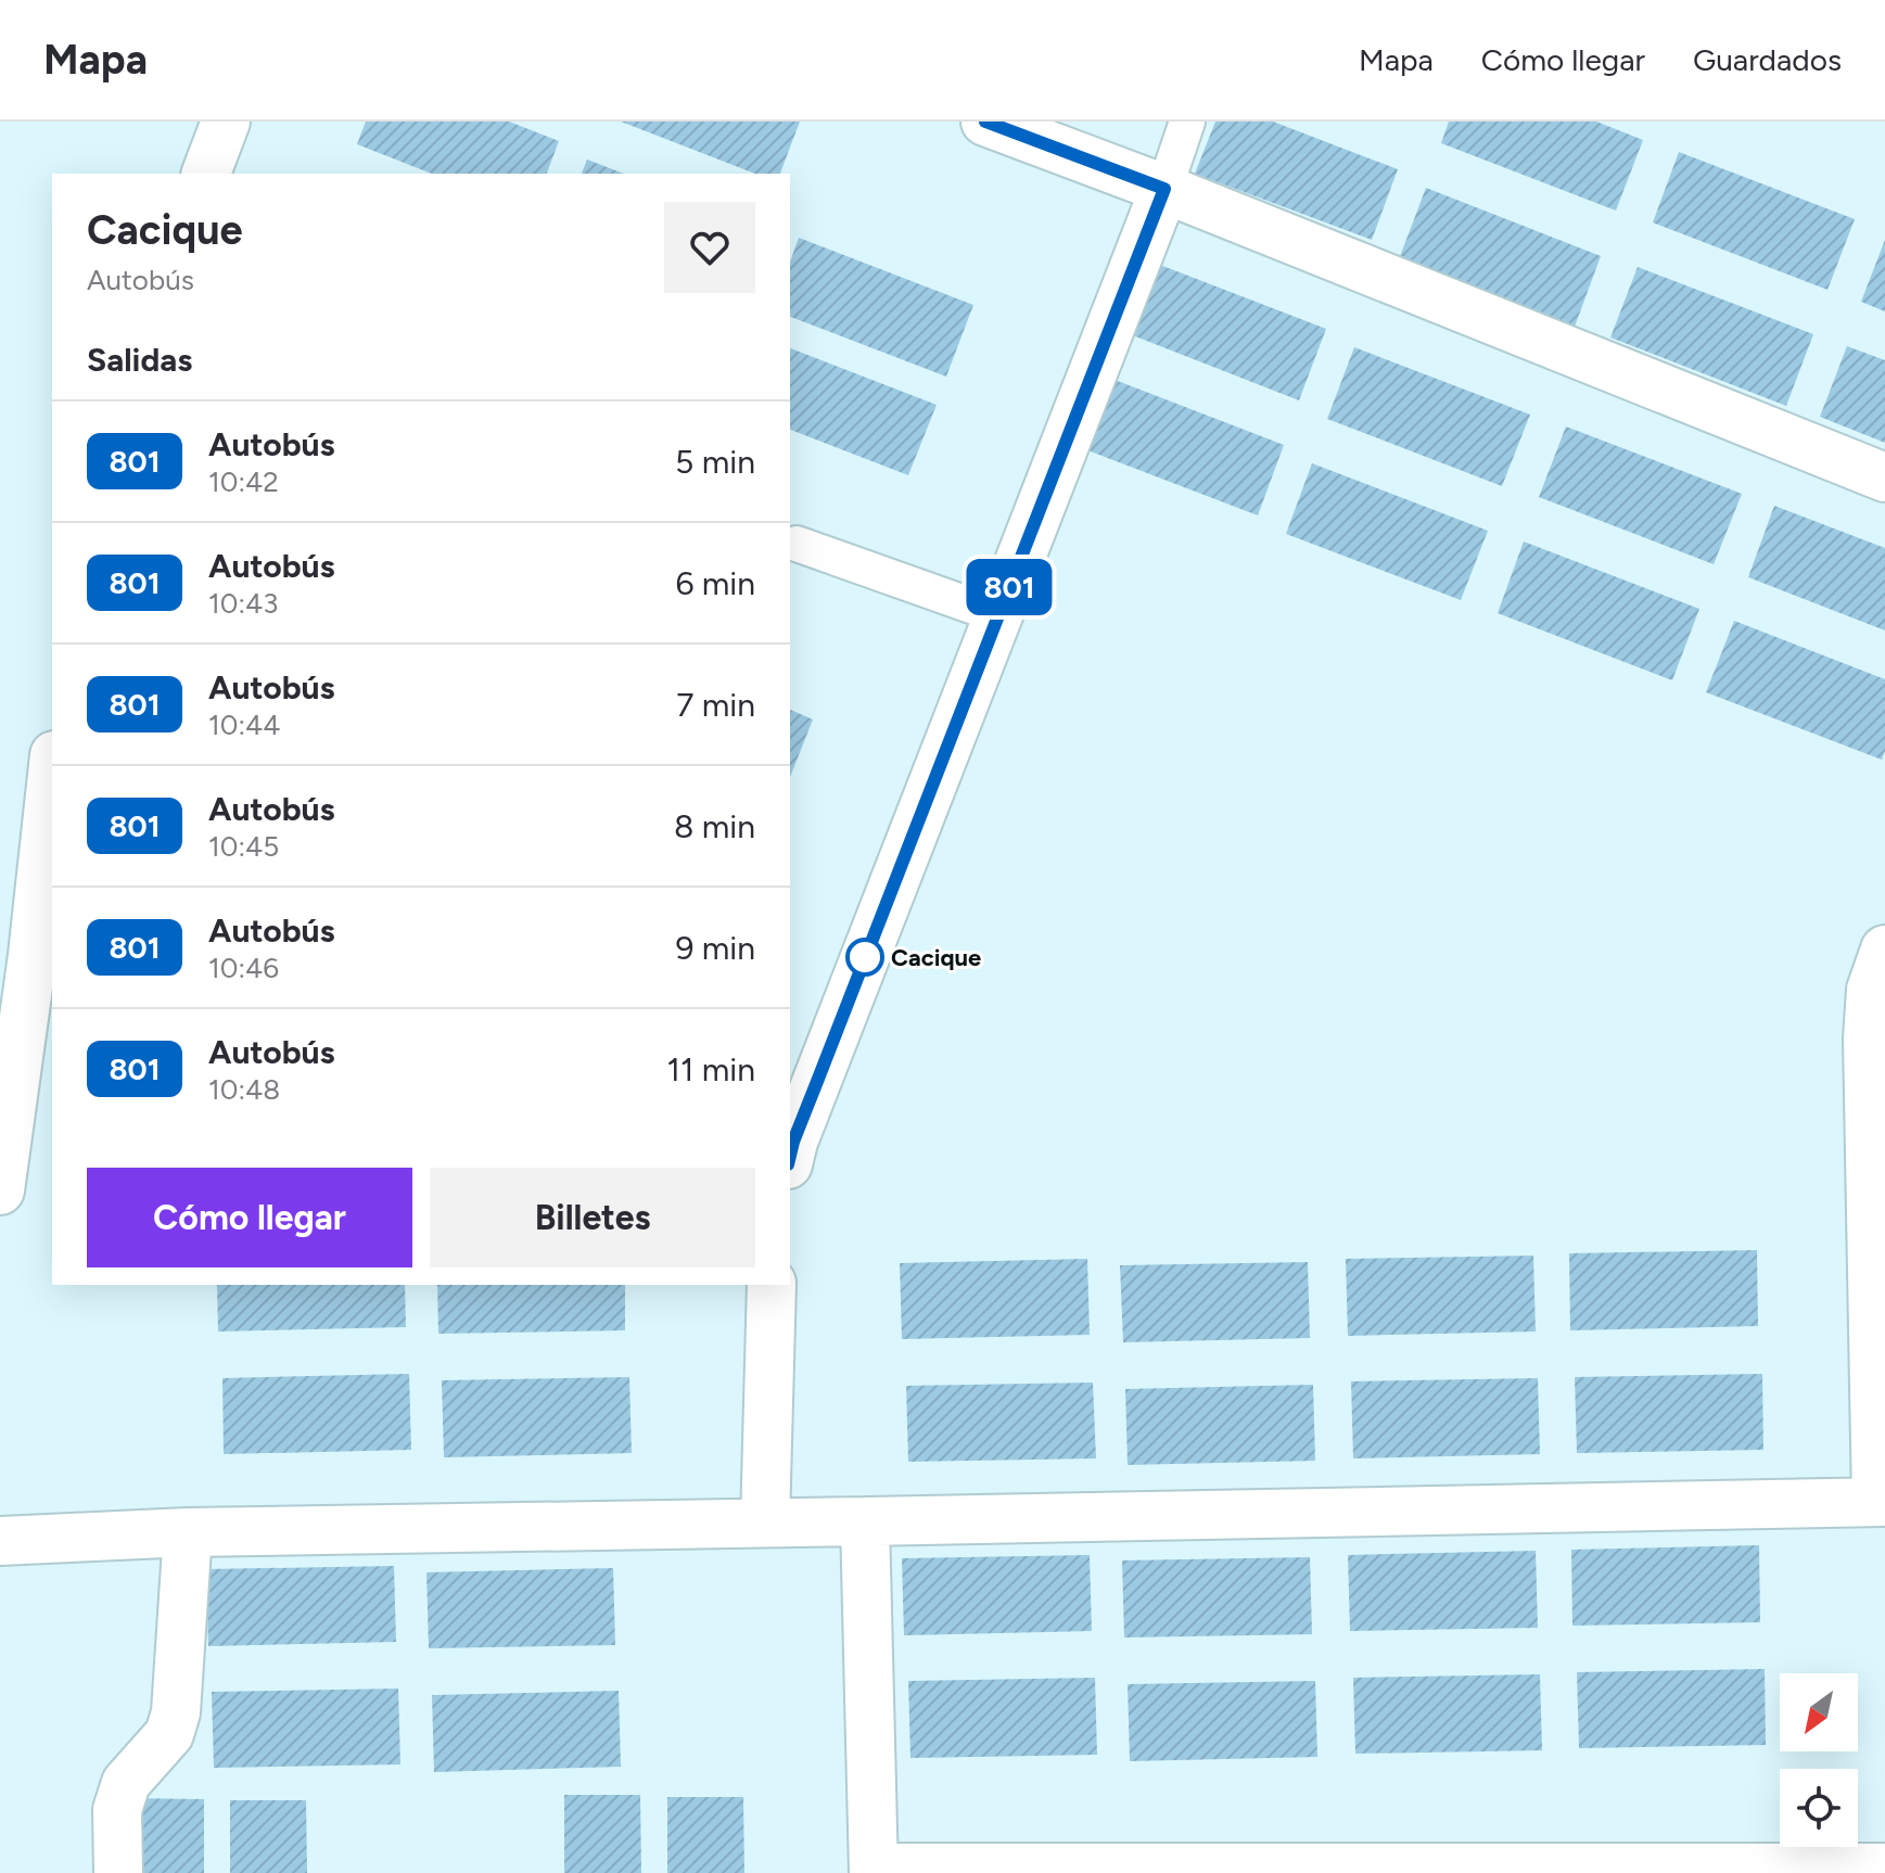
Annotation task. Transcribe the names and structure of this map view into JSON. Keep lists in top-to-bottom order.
{
  "places": ["Cacique"],
  "lines": ["bus line 801"],
  "north": "bottom left",
  "page": {
    "header": "Mapa",
    "nav": ["Mapa", "Cómo llegar", "Guardados"],
    "on_map": "801",
    "heading": [
      ["Cacique", "Autobús"],
      "Salidas"
    ],
    "list": [
      {
        "mark": "801",
        "name": "Autobús",
        "note": "10:42",
        "value": "5 min"
      },
      {
        "mark": "801",
        "name": "Autobús",
        "note": "10:43",
        "value": "6 min"
      },
      {
        "mark": "801",
        "name": "Autobús",
        "note": "10:44",
        "value": "7 min"
      },
      {
        "mark": "801",
        "name": "Autobús",
        "note": "10:45",
        "value": "8 min"
      },
      {
        "mark": "801",
        "name": "Autobús",
        "note": "10:46",
        "value": "9 min"
      },
      {
        "mark": "801",
        "name": "Autobús",
        "note": "10:48",
        "value": "11 min"
      }
    ],
    "buttons": ["Cómo llegar", "Billetes"]
  }
}
